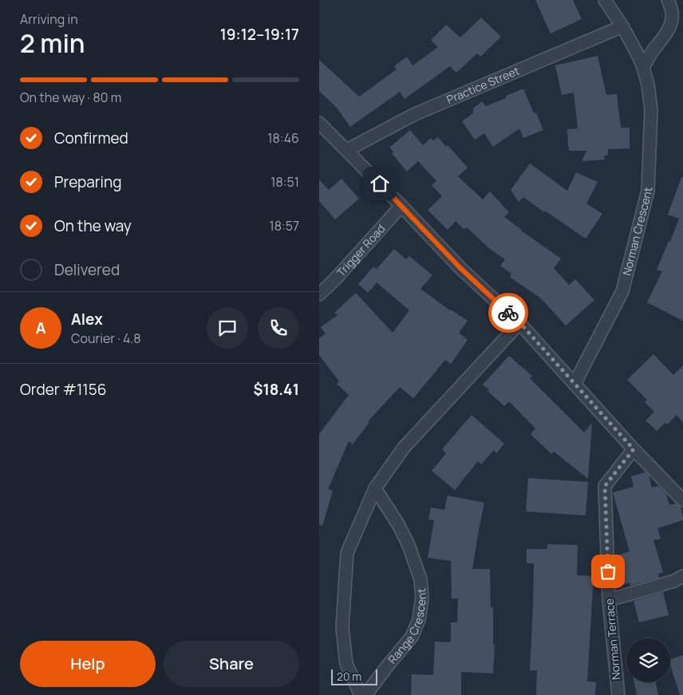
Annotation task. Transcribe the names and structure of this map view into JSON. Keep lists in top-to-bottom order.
{
  "streets": {
    "street": [
      "Practice Street",
      "Norman Crescent",
      "Trigger Road",
      "Range Crescent",
      "Norman Terrace"
    ]
  },
  "crossings": [
    ["Practice Street", "Norman Crescent"]
  ],
  "scale_bar": "20 m",
  "page": {
    "heading": ["2 min", "Arriving in", "19:12–19:17"],
    "panel": [
      "Alex",
      "Courier · 4.8",
      "Order #1156",
      "$18.41"
    ],
    "bar": "On the way · 80 m",
    "list": [
      ["Confirmed", "18:46"],
      ["Preparing", "18:51"],
      ["On the way", "18:57"],
      "Delivered"
    ],
    "round": "A",
    "buttons": ["Help", "Share"],
    "scale": "20 m"
  }
}
